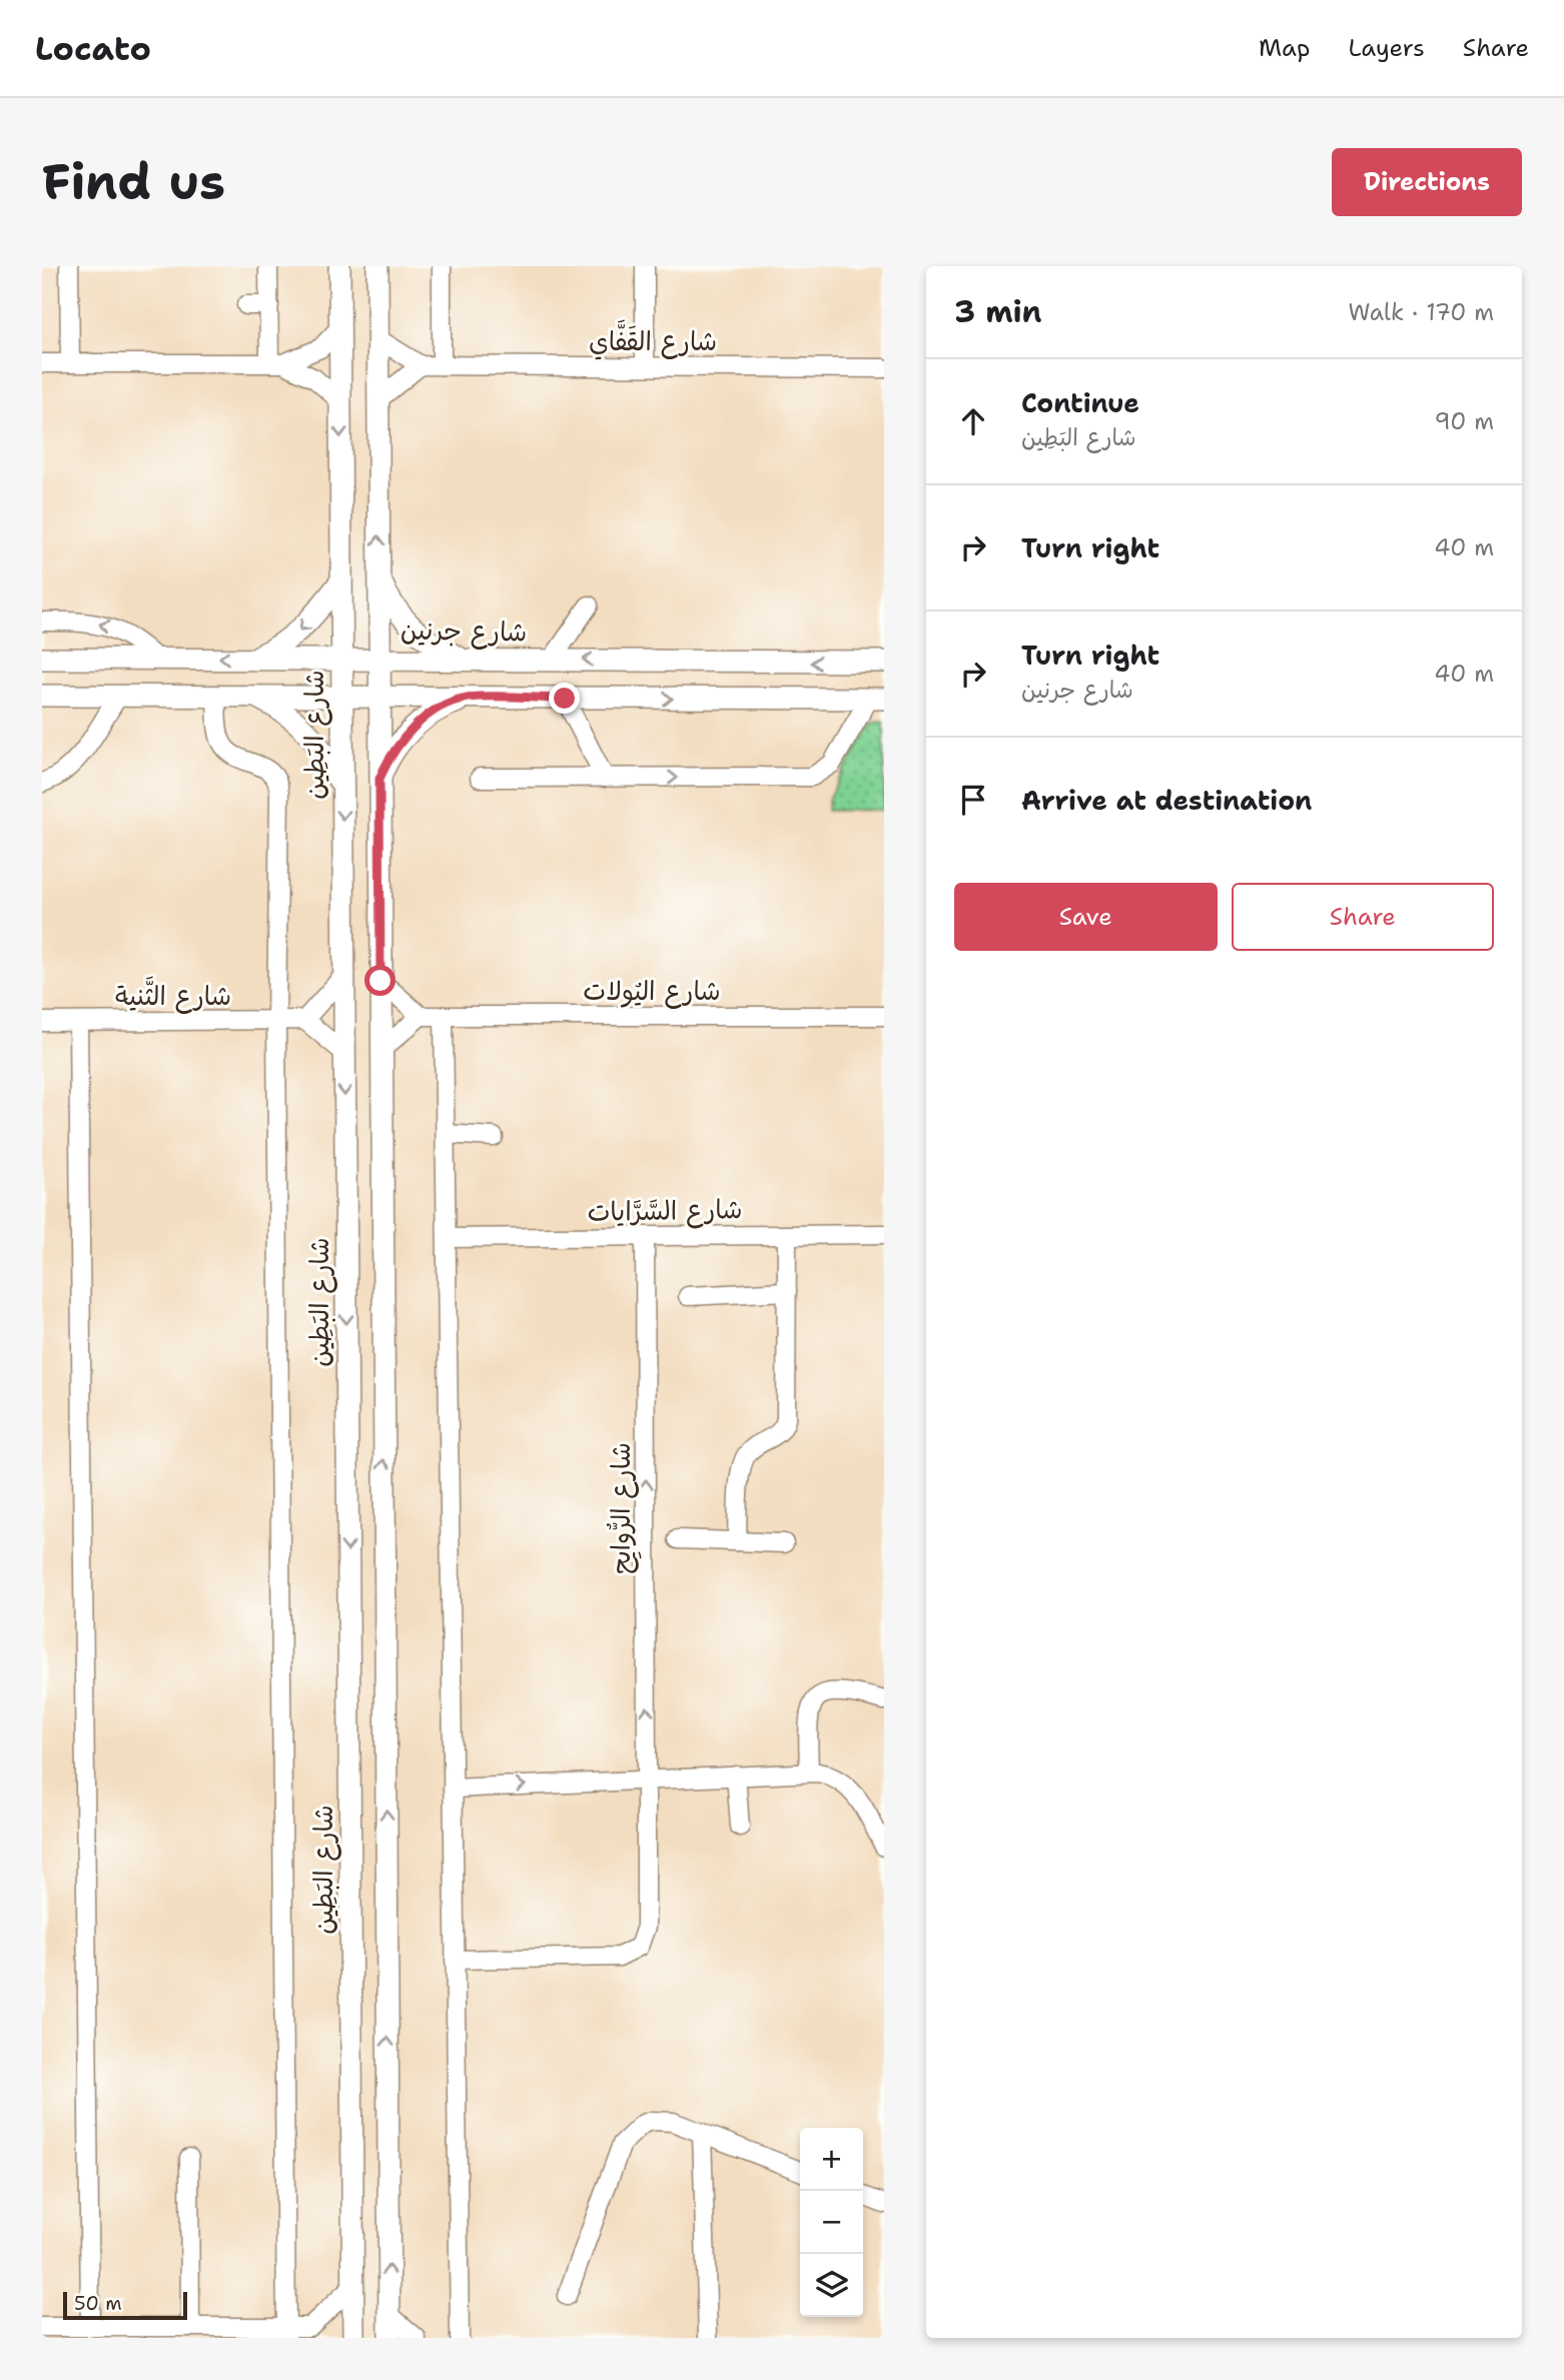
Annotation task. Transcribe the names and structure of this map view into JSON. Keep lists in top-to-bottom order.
{
  "streets": {
    "main road": ["شارع جرنين", "شارع البَطِين"],
    "street": [
      "شارع القَفَّاي",
      "شارع اليُولات",
      "شارع الثَّنية",
      "شارع السَّرَّايات",
      "شارع الرُّوايِح"
    ]
  },
  "crossings": [
    ["شارع جرنين", "شارع البَطِين"],
    ["شارع البَطِين", "شارع الثَّنية"],
    ["شارع السَّرَّايات", "شارع الرُّوايِح"]
  ],
  "scale_bar": "50 m",
  "page": {
    "header": "Locato",
    "nav": ["Map", "Layers", "Share"],
    "buttons": [
      "Directions",
      ["Save", "Share"]
    ],
    "title": "Find us",
    "heading": ["3 min", "Walk · 170 m"],
    "list": [
      ["Continue", "شارع البَطِين", "90 m"],
      ["Turn right", "40 m"],
      ["Turn right", "شارع جرنين", "40 m"],
      "Arrive at destination"
    ],
    "map_buttons": ["+", "−"],
    "scale": "50 m"
  }
}
